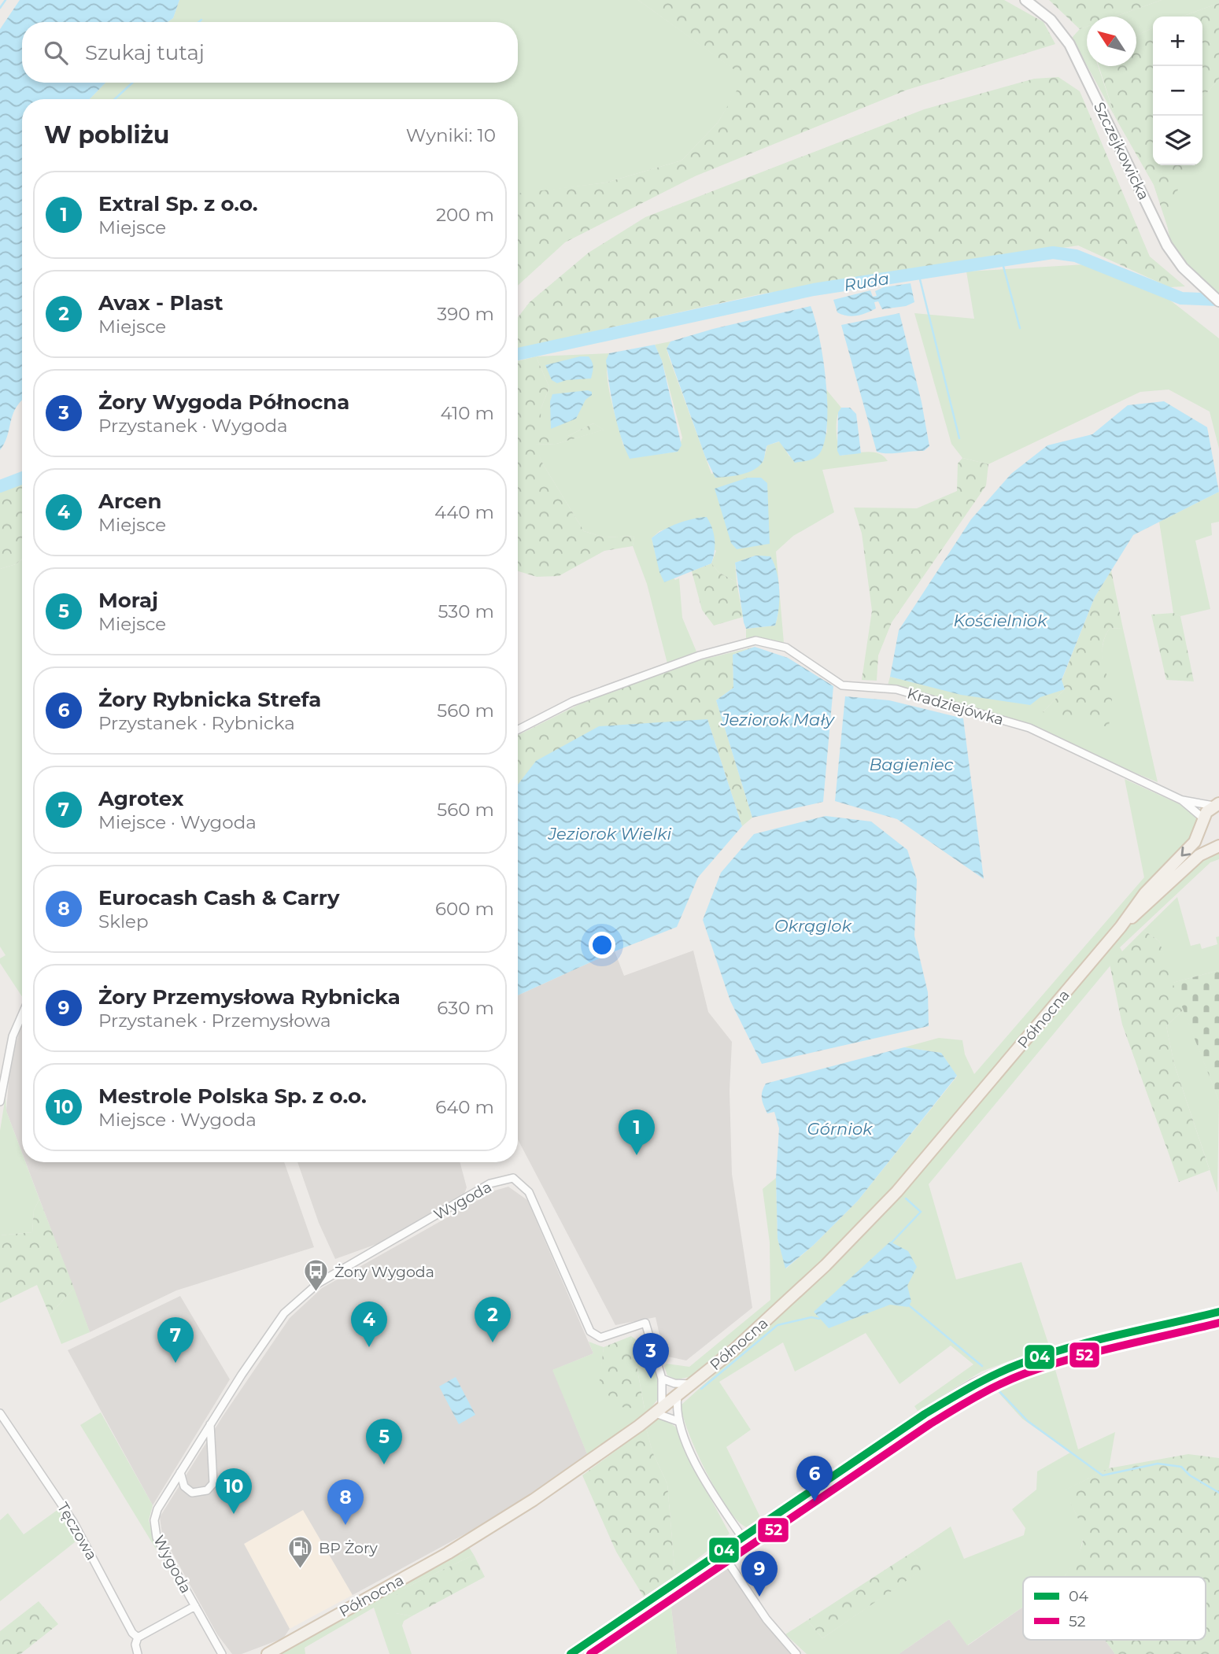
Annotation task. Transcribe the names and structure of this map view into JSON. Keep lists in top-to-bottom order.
{
  "streets": {
    "main road": ["Północna"],
    "street": [
      "Szczejkowicka",
      "Kradziejówka",
      "Wygoda",
      "Tęczowa"
    ]
  },
  "crossings": [
    ["Kradziejówka", "Północna"],
    ["Północna", "Wygoda"]
  ],
  "water": [
    "Ruda",
    "Kościelniok",
    "Jeziorok Mały",
    "Bagieniec",
    "Jeziorok Wielki",
    "Okrąglok",
    "Górniok"
  ],
  "places": {
    "bus stop": ["Żory Wygoda"],
    "fuel station": ["BP Żory"]
  },
  "lines": ["transit line 04", "transit line 52"],
  "legend": ["04", "52"],
  "north": "top left",
  "page": {
    "map_buttons": ["+", "−"],
    "search": "Szukaj tutaj",
    "heading": ["W pobliżu", "Wyniki: 10"],
    "list": [
      {
        "mark": "1",
        "name": "Extral Sp. z o.o.",
        "note": "Miejsce",
        "value": "200 m"
      },
      {
        "mark": "2",
        "name": "Avax - Plast",
        "note": "Miejsce",
        "value": "390 m"
      },
      {
        "mark": "3",
        "name": "Żory Wygoda Północna",
        "note": "Przystanek · Wygoda",
        "value": "410 m"
      },
      {
        "mark": "4",
        "name": "Arcen",
        "note": "Miejsce",
        "value": "440 m"
      },
      {
        "mark": "5",
        "name": "Moraj",
        "note": "Miejsce",
        "value": "530 m"
      },
      {
        "mark": "6",
        "name": "Żory Rybnicka Strefa",
        "note": "Przystanek · Rybnicka",
        "value": "560 m"
      },
      {
        "mark": "7",
        "name": "Agrotex",
        "note": "Miejsce · Wygoda",
        "value": "560 m"
      },
      {
        "mark": "8",
        "name": "Eurocash Cash & Carry",
        "note": "Sklep",
        "value": "600 m"
      },
      {
        "mark": "9",
        "name": "Żory Przemysłowa Rybnicka",
        "note": "Przystanek · Przemysłowa",
        "value": "630 m"
      },
      {
        "mark": "10",
        "name": "Mestrole Polska Sp. z o.o.",
        "note": "Miejsce · Wygoda",
        "value": "640 m"
      }
    ],
    "pins": [
      "1",
      "2",
      "4",
      "7",
      "3",
      "5",
      "6",
      "10",
      "8",
      "9"
    ]
  }
}
